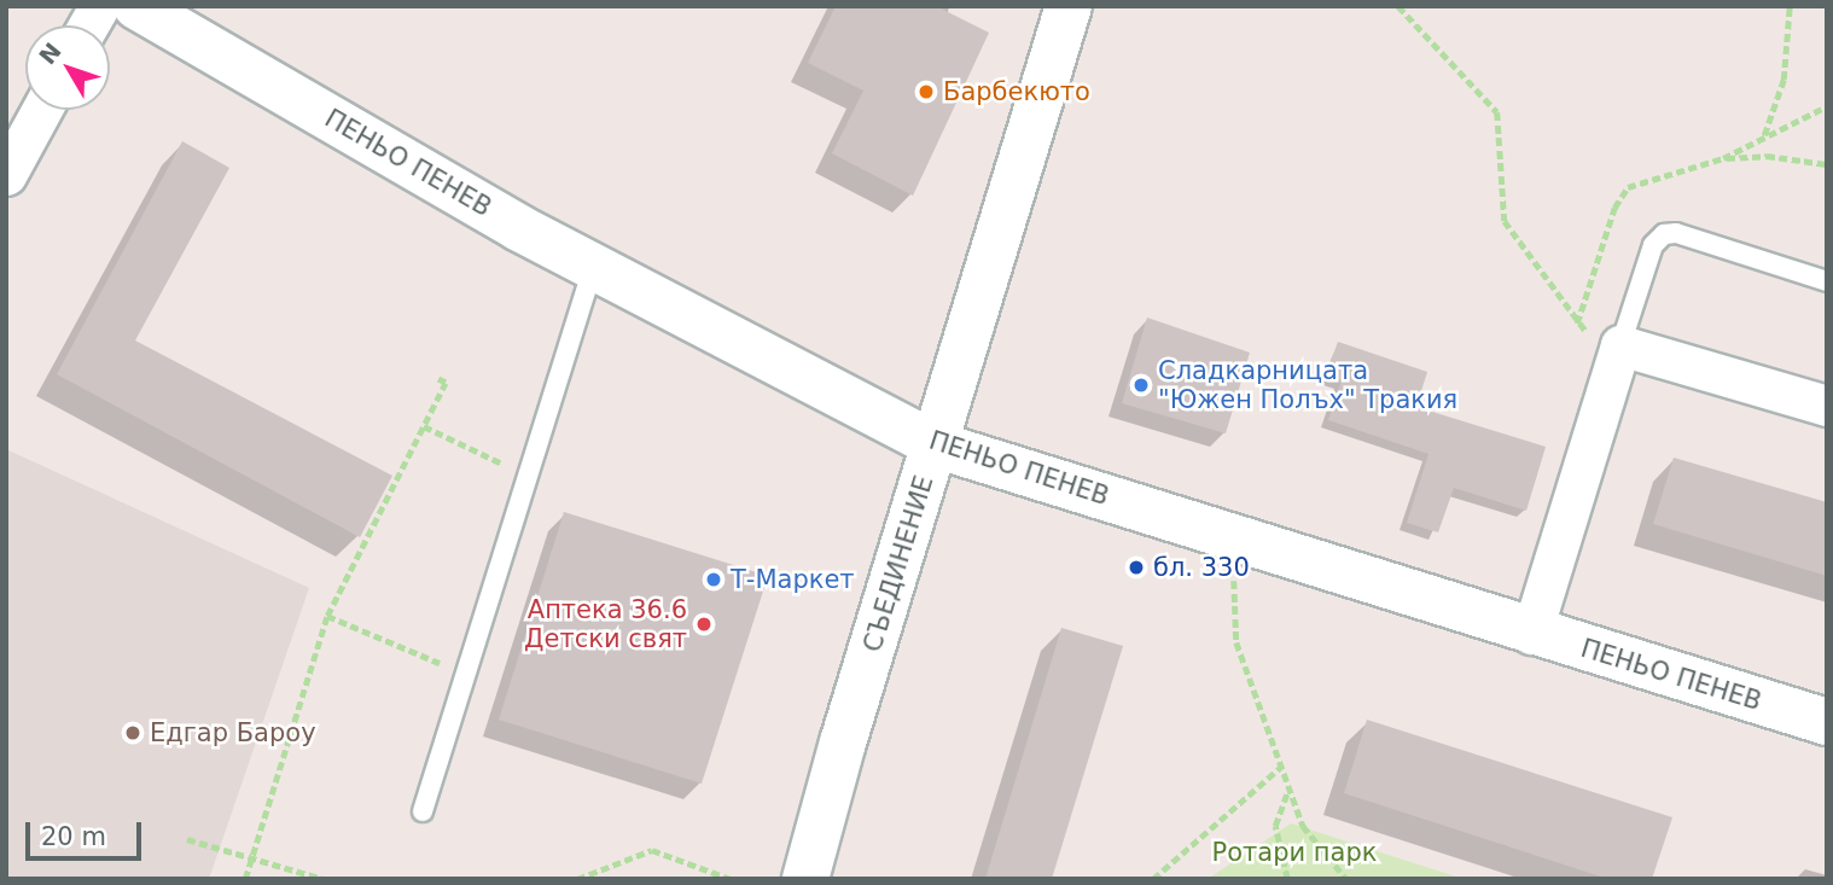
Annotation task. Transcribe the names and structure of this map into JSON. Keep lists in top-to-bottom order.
{
  "streets": {
    "street": ["ПЕНЬО ПЕНЕВ", "СЪЕДИНЕНИЕ"]
  },
  "crossings": [
    ["ПЕНЬО ПЕНЕВ", "СЪЕДИНЕНИЕ"]
  ],
  "parks": ["Ротари парк"],
  "places": [
    "Барбекюто",
    "Сладкарницата \"Южен Полъх\" Тракия",
    "бл. 330",
    "Т-Маркет",
    "Аптека 36.6 Детски свят",
    "Едгар Бароу"
  ],
  "scale_bar": "20 m",
  "north": "top left"
}
